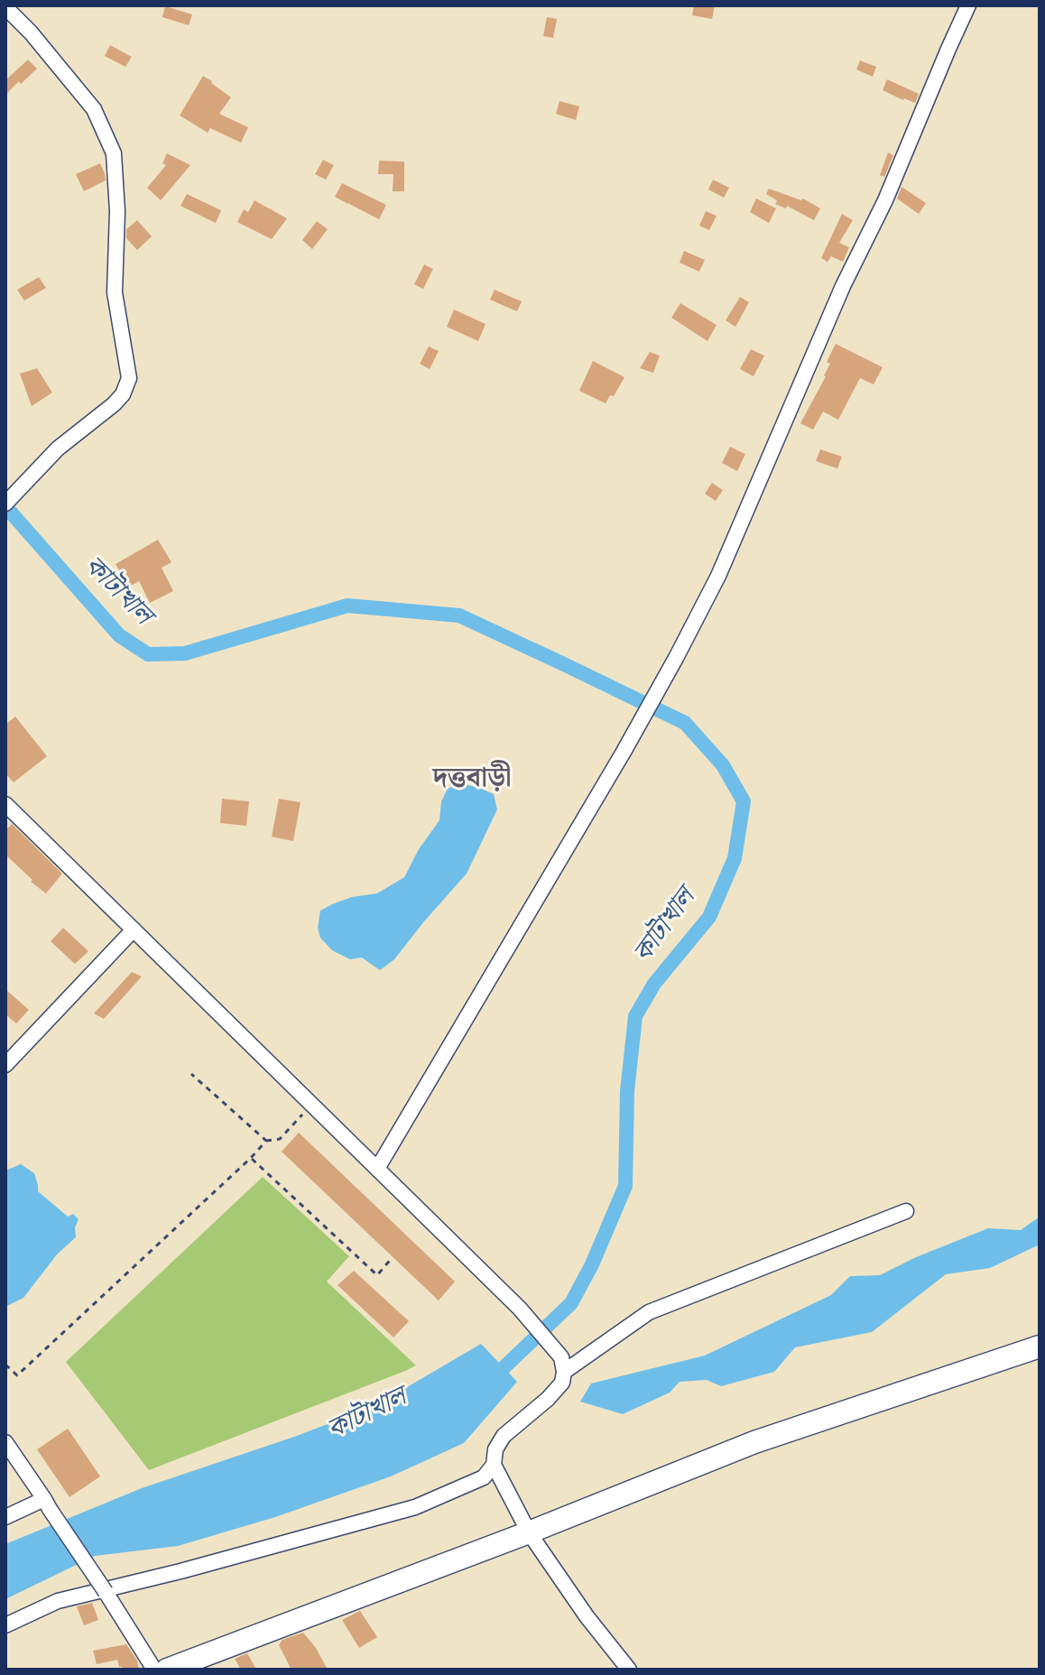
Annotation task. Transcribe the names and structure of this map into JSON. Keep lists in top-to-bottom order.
{
  "districts": ["দত্তবাড়ী"],
  "water": ["কাটাখাল"]
}
